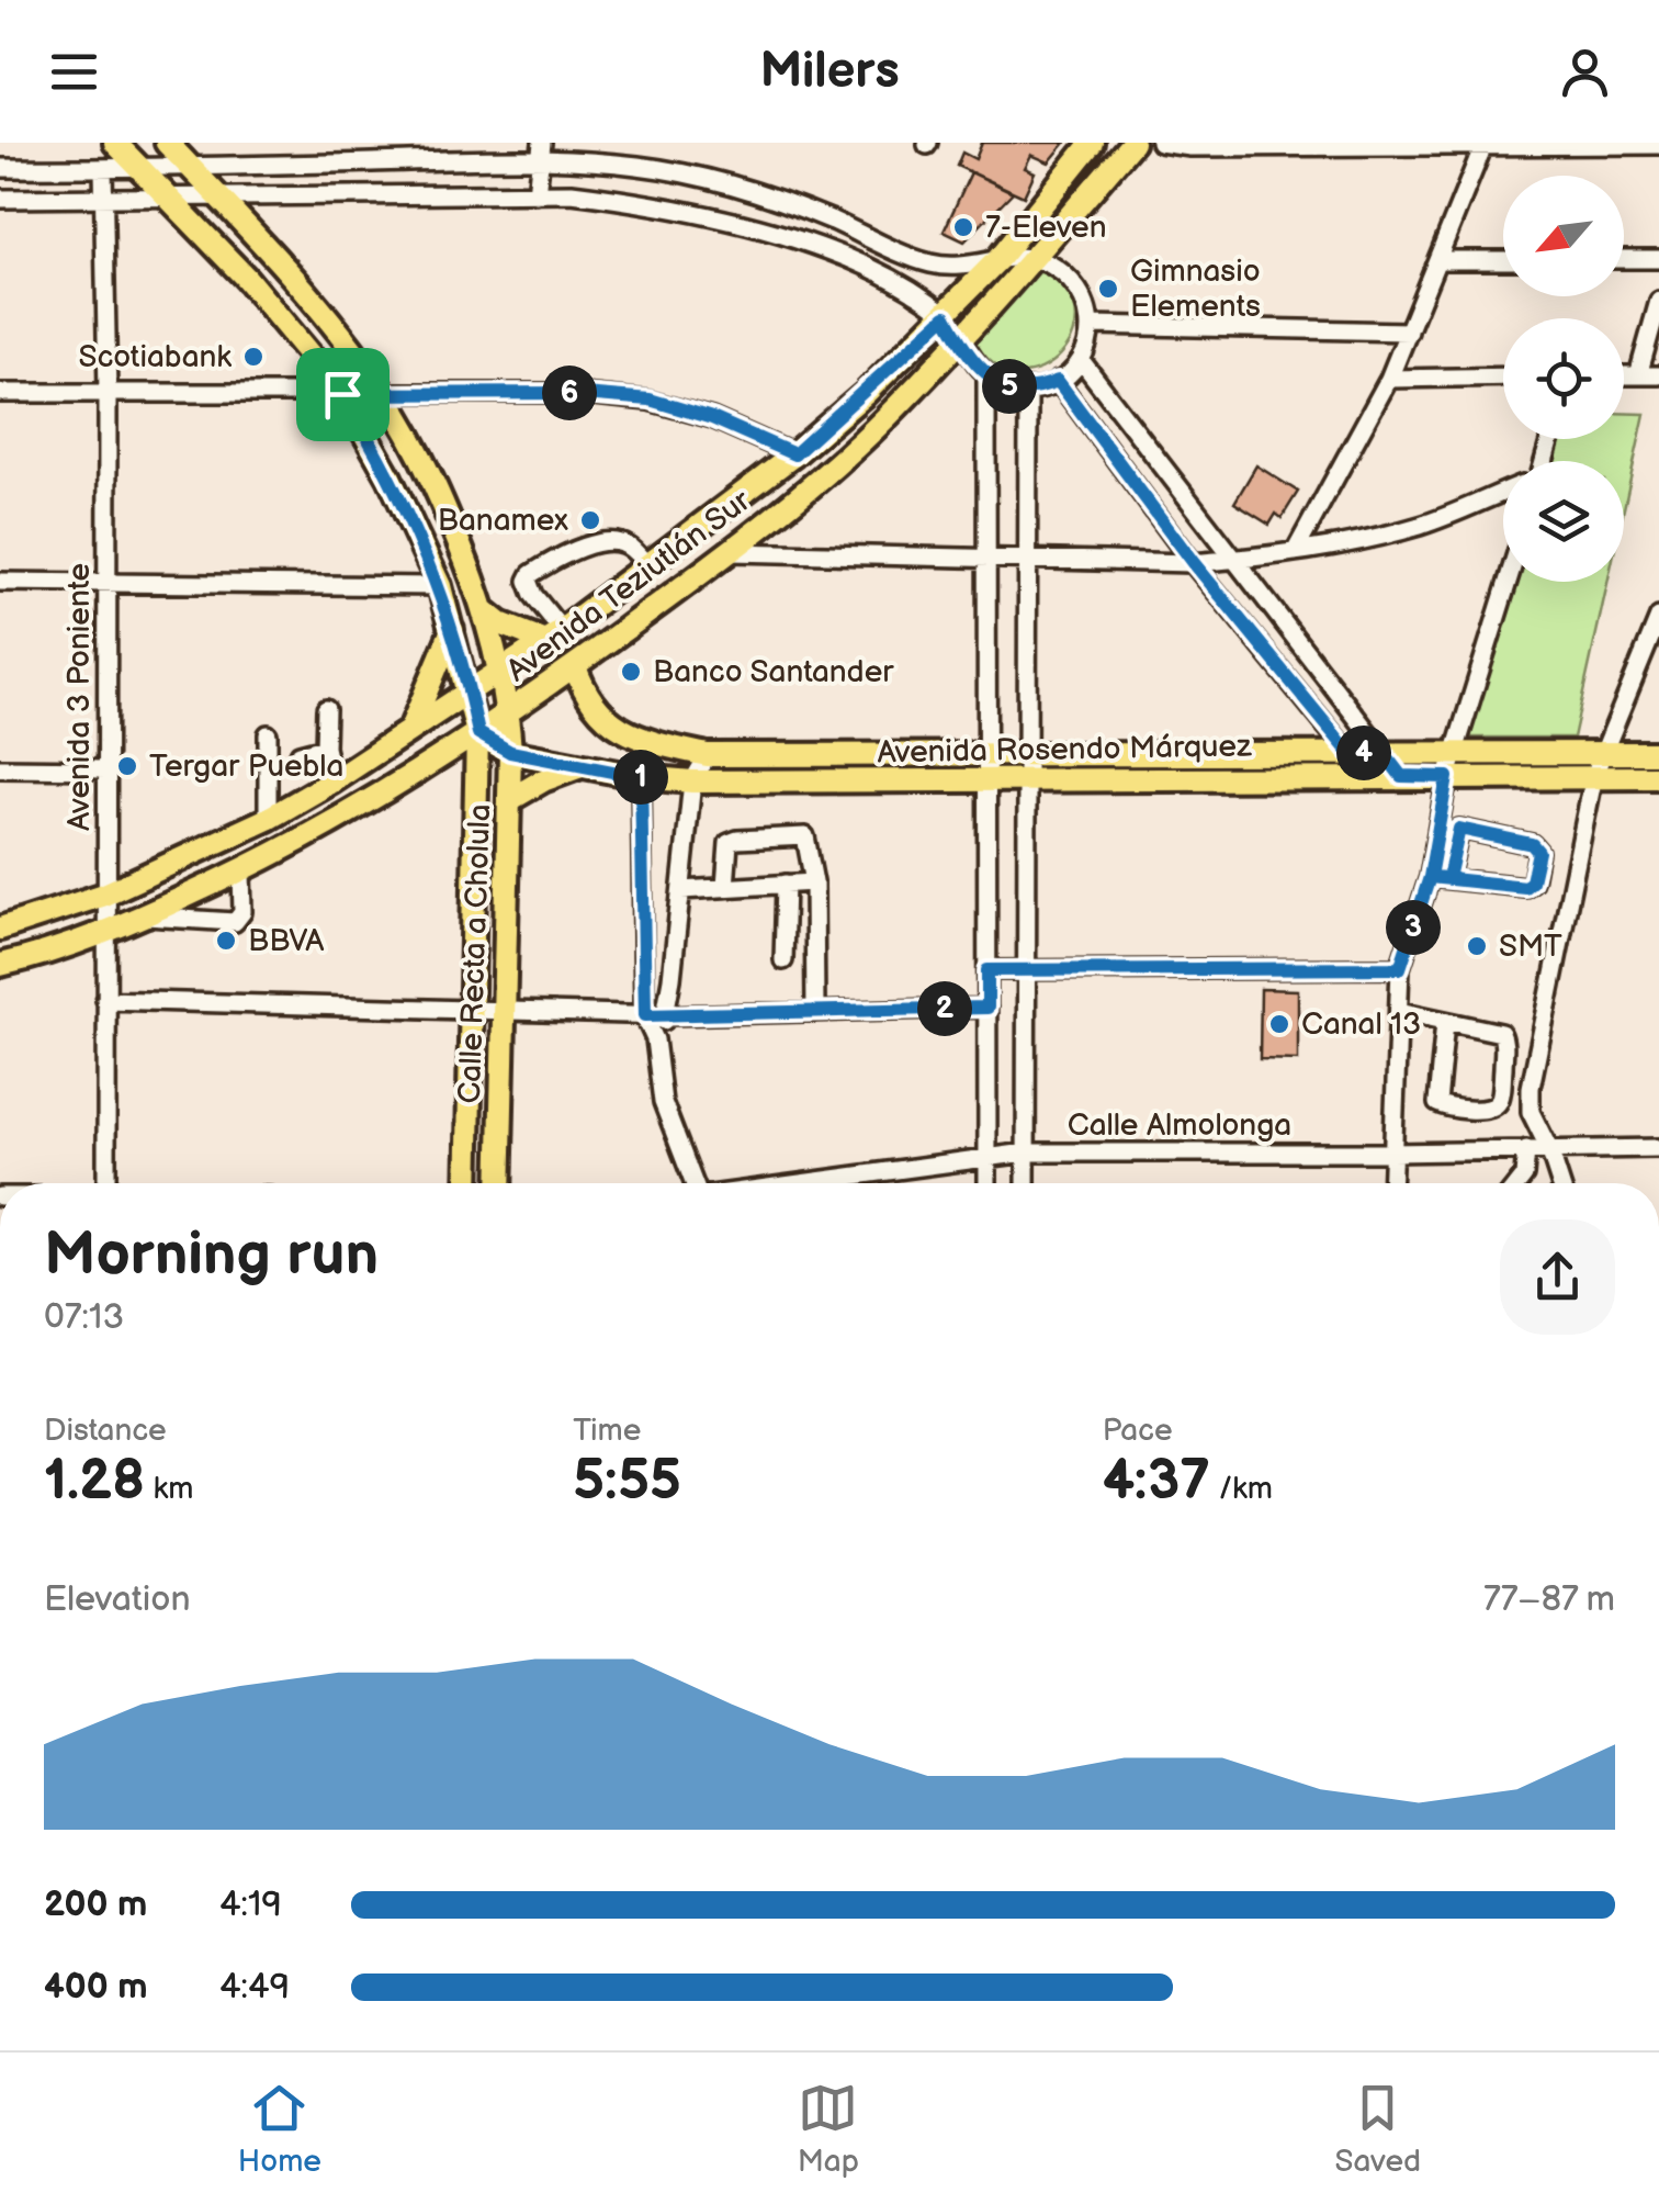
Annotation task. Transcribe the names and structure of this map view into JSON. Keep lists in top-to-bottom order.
{
  "streets": {
    "main road": ["Avenida Teziutlán Sur", "Avenida Rosendo Márquez", "Calle Recta a Cholula"],
    "street": ["Avenida 3 Poniente", "Calle Almolonga"]
  },
  "crossings": [
    ["Avenida Teziutlán Sur", "Avenida 3 Poniente"],
    ["Avenida Teziutlán Sur", "Avenida Rosendo Márquez"],
    ["Avenida Teziutlán Sur", "Calle Recta a Cholula"],
    ["Avenida Rosendo Márquez", "Calle Recta a Cholula"]
  ],
  "places": [
    "7-Eleven",
    "Gimnasio Elements",
    "Scotiabank",
    "Banamex",
    "Banco Santander",
    "Tergar Puebla",
    "BBVA",
    "SMT",
    "Canal 13"
  ],
  "north": "bottom left",
  "page": {
    "header": "Milers",
    "pins": [
      "5",
      "6",
      "4",
      "1",
      "3",
      "2"
    ],
    "heading": ["Morning run", "07:13"],
    "stats": [
      ["Distance", "1.28 km"],
      ["Time", "5:55"],
      ["Pace", "4:37 /km"]
    ],
    "chart": ["Elevation", "77–87 m"],
    "list": [
      {
        "name": "200 m",
        "note": "4:19"
      },
      {
        "name": "400 m",
        "note": "4:49"
      }
    ],
    "tabs": ["Home", "Map", "Saved"]
  }
}
